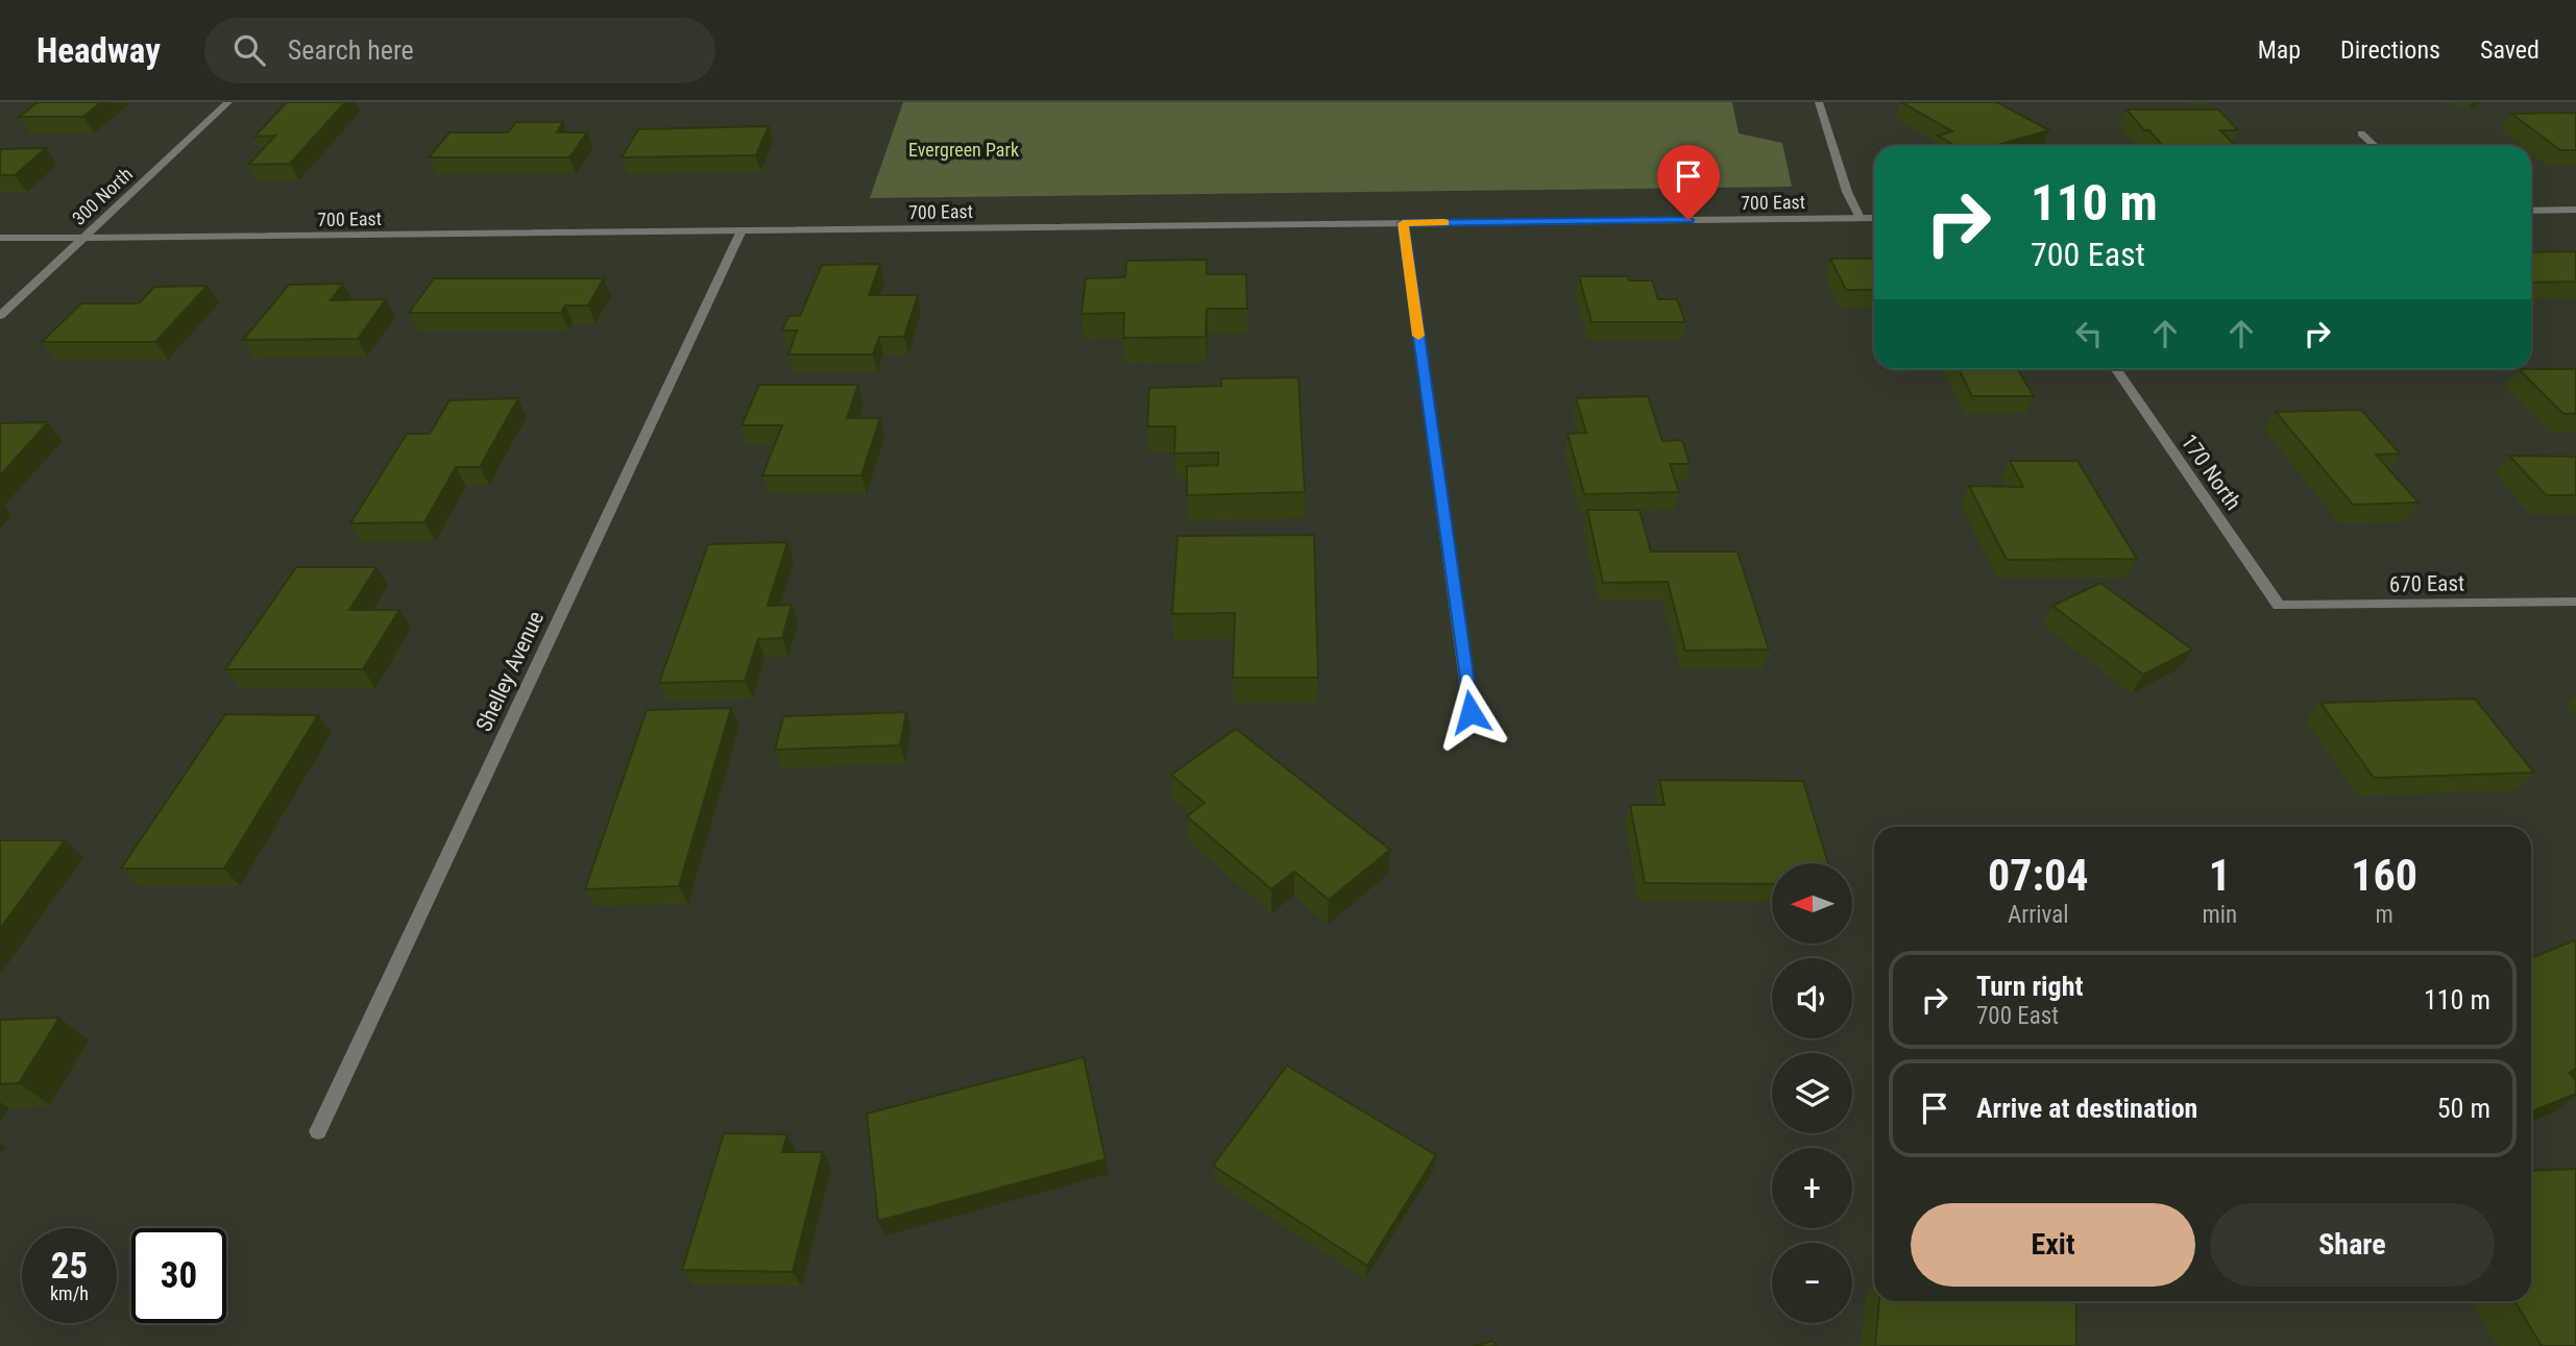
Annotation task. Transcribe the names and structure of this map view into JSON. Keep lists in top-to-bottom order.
{
  "streets": {
    "street": [
      "300 North",
      "700 East",
      "170 North",
      "670 East",
      "Shelley Avenue"
    ]
  },
  "crossings": [
    ["300 North", "700 East"],
    ["700 East", "Shelley Avenue"],
    ["170 North", "670 East"]
  ],
  "parks": ["Evergreen Park"],
  "north": "left",
  "page": {
    "header": "Headway",
    "search": "Search here",
    "nav": ["Map", "Directions", "Saved"],
    "turn": ["110 m", "700 East"],
    "eta": [
      "07:04",
      "Arrival",
      "1",
      "min",
      "160",
      "m"
    ],
    "map_buttons": ["+", "−"],
    "list": [
      {
        "name": "Turn right",
        "note": "700 East",
        "value": "110 m"
      },
      {
        "name": "Arrive at destination",
        "value": "50 m"
      }
    ],
    "buttons": ["Exit", "Share"],
    "speed": "25 km/h",
    "limit": "30"
  }
}
